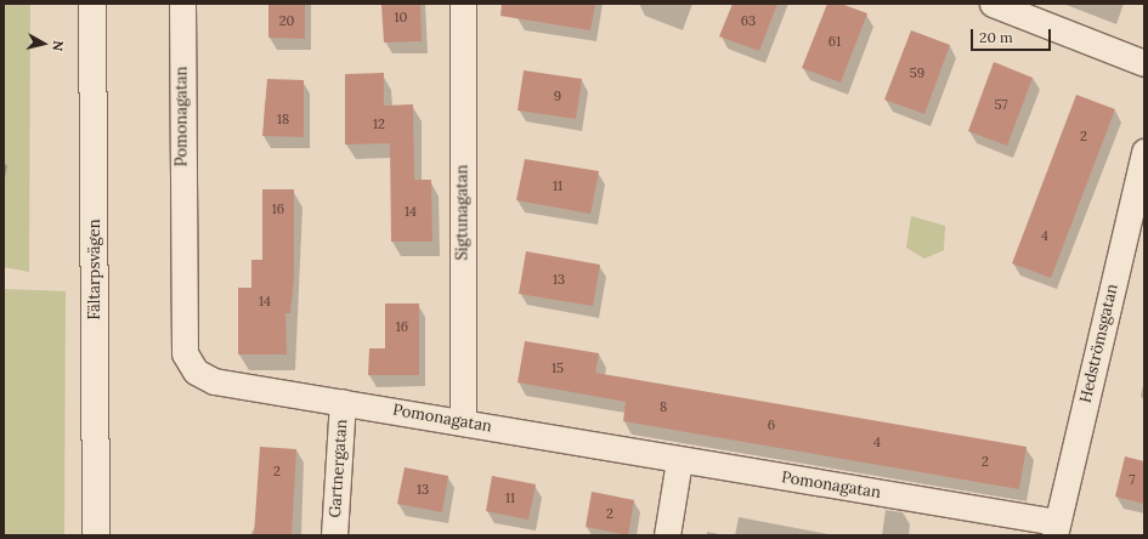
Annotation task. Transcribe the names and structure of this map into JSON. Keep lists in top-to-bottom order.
{
  "streets": {
    "main road": ["Fältarpsvägen"],
    "street": [
      "Pomonagatan",
      "Sigtunagatan",
      "Hedströmsgatan",
      "Gartnergatan"
    ]
  },
  "crossings": [
    ["Pomonagatan", "Sigtunagatan"],
    ["Pomonagatan", "Hedströmsgatan"],
    ["Pomonagatan", "Gartnergatan"]
  ],
  "house_numbers": [
    "10",
    "20",
    "63",
    "61",
    "59",
    "9",
    "57",
    "18",
    "12",
    "2",
    "11",
    "16",
    "14",
    "4",
    "13",
    "14",
    "16",
    "15",
    "8",
    "6",
    "4",
    "2",
    "2",
    "7",
    "13",
    "11",
    "2"
  ],
  "scale_bar": "20 m",
  "north": "right"
}
